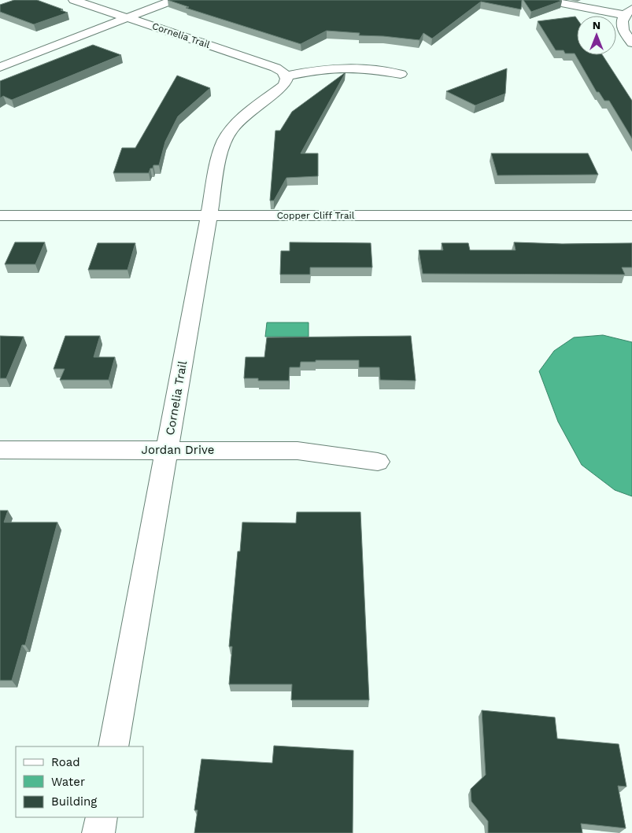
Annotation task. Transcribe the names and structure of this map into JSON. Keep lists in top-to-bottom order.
{
  "streets": {
    "street": ["Cornelia Trail", "Copper Cliff Trail", "Jordan Drive"]
  },
  "crossings": [
    ["Cornelia Trail", "Copper Cliff Trail"],
    ["Cornelia Trail", "Jordan Drive"]
  ],
  "legend": ["Road", "Water", "Building"],
  "north": "top"
}
